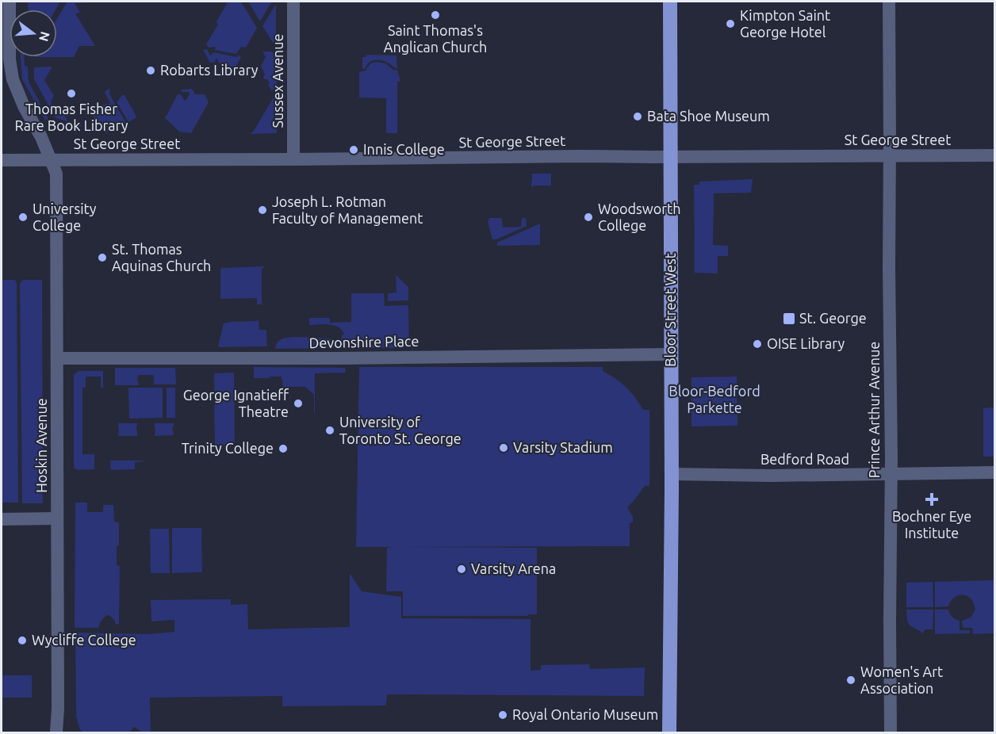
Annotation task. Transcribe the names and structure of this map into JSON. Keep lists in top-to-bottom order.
{
  "streets": {
    "main road": ["Bloor Street West"],
    "street": [
      "Sussex Avenue",
      "St George Street",
      "Devonshire Place",
      "Prince Arthur Avenue",
      "Hoskin Avenue",
      "Bedford Road"
    ]
  },
  "crossings": [
    ["Sussex Avenue", "St George Street"],
    ["St George Street", "Bloor Street West"],
    ["St George Street", "Prince Arthur Avenue"],
    ["St George Street", "Hoskin Avenue"],
    ["Bloor Street West", "Devonshire Place"],
    ["Bloor Street West", "Bedford Road"],
    ["Devonshire Place", "Hoskin Avenue"],
    ["Prince Arthur Avenue", "Bedford Road"]
  ],
  "parks": ["Bloor-Bedford Parkette"],
  "places": {
    "other": [
      "Saint Thomas's Anglican Church",
      "Kimpton Saint George Hotel",
      "Robarts Library",
      "Thomas Fisher Rare Book Library",
      "Bata Shoe Museum",
      "Innis College",
      "Joseph L. Rotman Faculty of Management",
      "University College",
      "Woodsworth College",
      "St. Thomas Aquinas Church",
      "OISE Library",
      "George Ignatieff Theatre",
      "University of Toronto St. George",
      "Varsity Stadium",
      "Trinity College",
      "Varsity Arena",
      "Wycliffe College",
      "Women's Art Association",
      "Royal Ontario Museum"
    ],
    "transit": ["St. George"],
    "health": ["Bochner Eye Institute"]
  },
  "north": "right"
}
